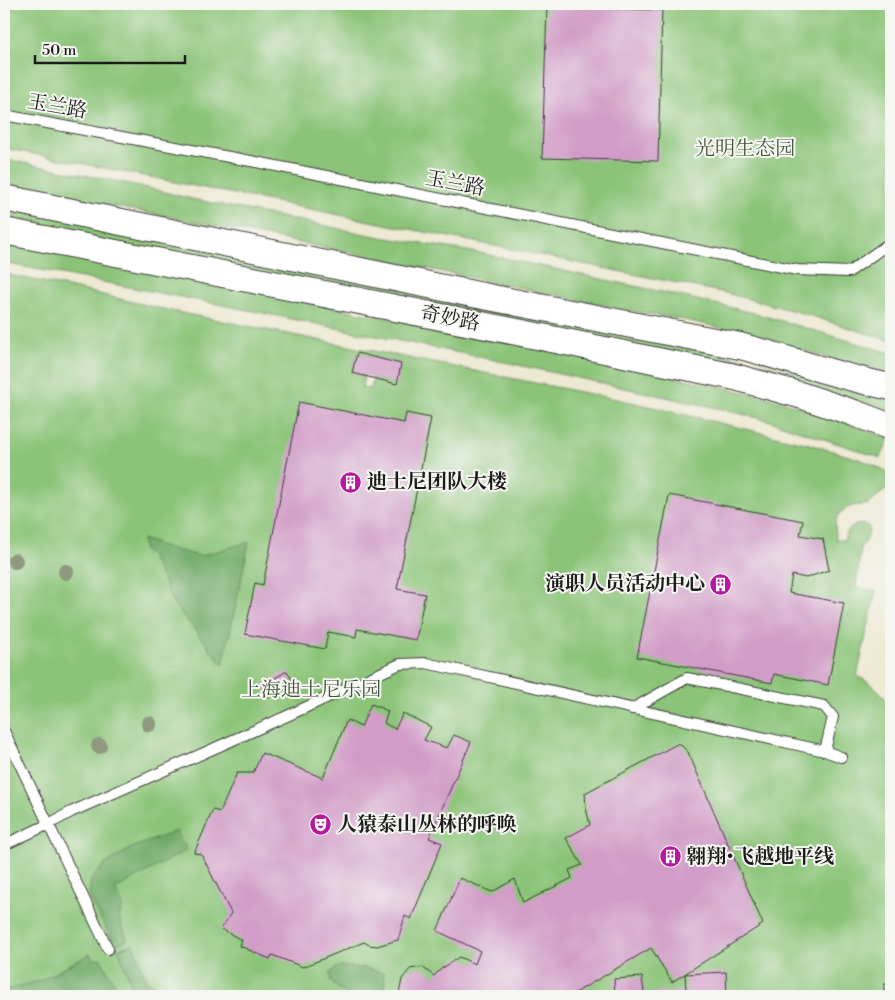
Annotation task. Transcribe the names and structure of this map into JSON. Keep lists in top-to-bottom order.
{
  "streets": {
    "street": ["奇妙路"],
    "lane": ["玉兰路"]
  },
  "parks": ["光明生态园", "上海迪士尼乐园"],
  "places": {
    "building": ["迪士尼团队大楼", "演职人员活动中心", "翱翔•飞越地平线"],
    "theatre": ["人猿泰山丛林的呼唤"]
  },
  "scale_bar": "50 m"
}
